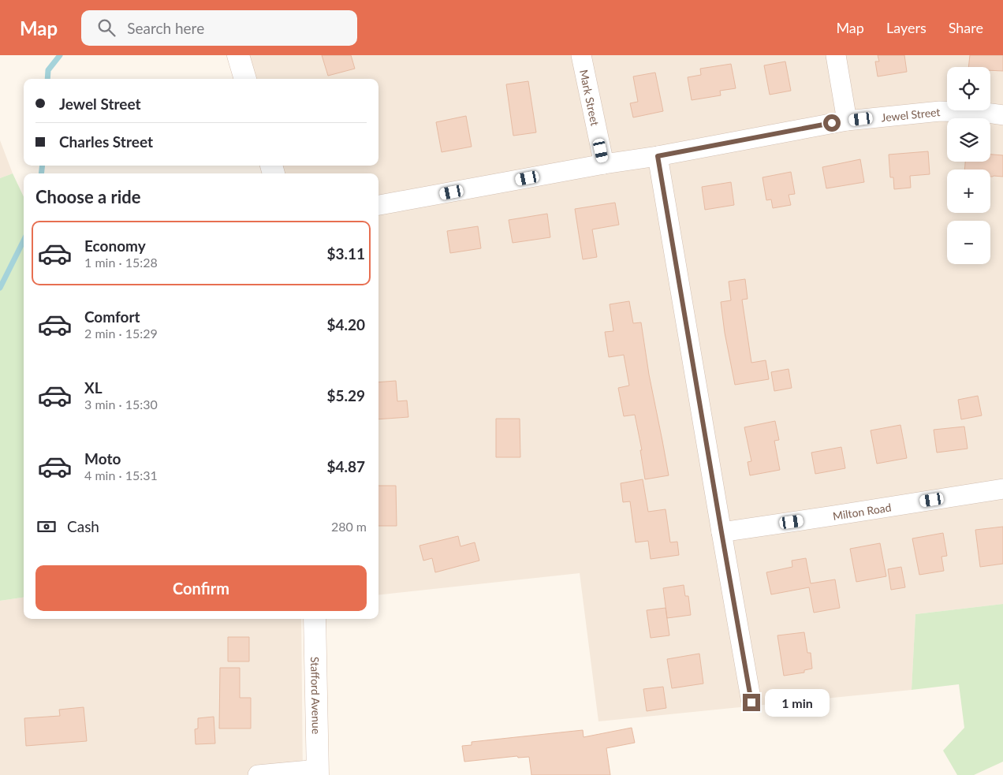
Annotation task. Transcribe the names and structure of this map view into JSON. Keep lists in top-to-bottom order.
{
  "streets": {
    "main road": ["Stafford Avenue"],
    "street": ["Mark Street", "Jewel Street", "Milton Road"]
  },
  "crossings": [
    ["Mark Street", "Jewel Street"]
  ],
  "page": {
    "header": "Map",
    "search": "Search here",
    "nav": ["Map", "Layers", "Share"],
    "map_buttons": ["+", "−"],
    "banner": ["Jewel Street", "Charles Street"],
    "heading": "Choose a ride",
    "list": [
      {
        "name": "Economy",
        "note": "1 min · 15:28",
        "value": "$3.11"
      },
      {
        "name": "Comfort",
        "note": "2 min · 15:29",
        "value": "$4.20"
      },
      {
        "name": "XL",
        "note": "3 min · 15:30",
        "value": "$5.29"
      },
      {
        "name": "Moto",
        "note": "4 min · 15:31",
        "value": "$4.87"
      }
    ],
    "pay": ["Cash", "280 m"],
    "buttons": "Confirm",
    "bubble": "1 min"
  }
}
